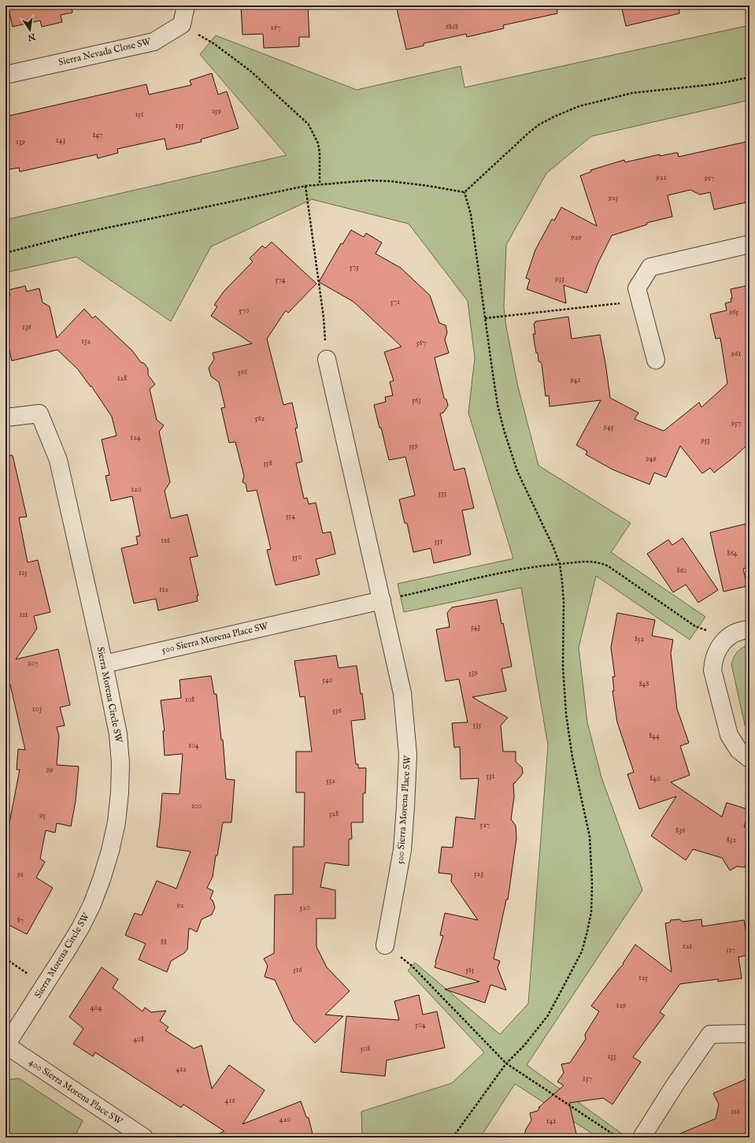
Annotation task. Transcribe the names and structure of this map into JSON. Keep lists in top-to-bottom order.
{
  "streets": {
    "street": [
      "Sierra Nevada Close SW",
      "500 Sierra Morena Place SW",
      "Sierra Morena Circle SW",
      "400 Sierra Morena Place SW"
    ]
  },
  "crossings": [
    ["500 Sierra Morena Place SW", "Sierra Morena Circle SW"],
    ["Sierra Morena Circle SW", "400 Sierra Morena Place SW"]
  ],
  "house_numbers": [
    "6868",
    "167",
    "159",
    "151",
    "155",
    "147",
    "143",
    "139",
    "921",
    "917",
    "925",
    "929",
    "575",
    "933",
    "574",
    "571",
    "570",
    "965",
    "136",
    "132",
    "567",
    "961",
    "566",
    "128",
    "941",
    "563",
    "562",
    "957",
    "945",
    "124",
    "953",
    "559",
    "949",
    "558",
    "120",
    "555",
    "554",
    "116",
    "551",
    "864",
    "550",
    "860",
    "115",
    "112",
    "111",
    "543",
    "852",
    "107",
    "539",
    "540",
    "848",
    "108",
    "103",
    "536",
    "535",
    "844",
    "104",
    "99",
    "531",
    "840",
    "532",
    "100",
    "528",
    "95",
    "527",
    "836",
    "832",
    "523",
    "91",
    "92",
    "520",
    "87",
    "88",
    "121",
    "117",
    "516",
    "515",
    "125",
    "129",
    "404",
    "504",
    "408",
    "508",
    "133",
    "412",
    "137",
    "416",
    "116",
    "420",
    "141"
  ],
  "north": "bottom"
}
